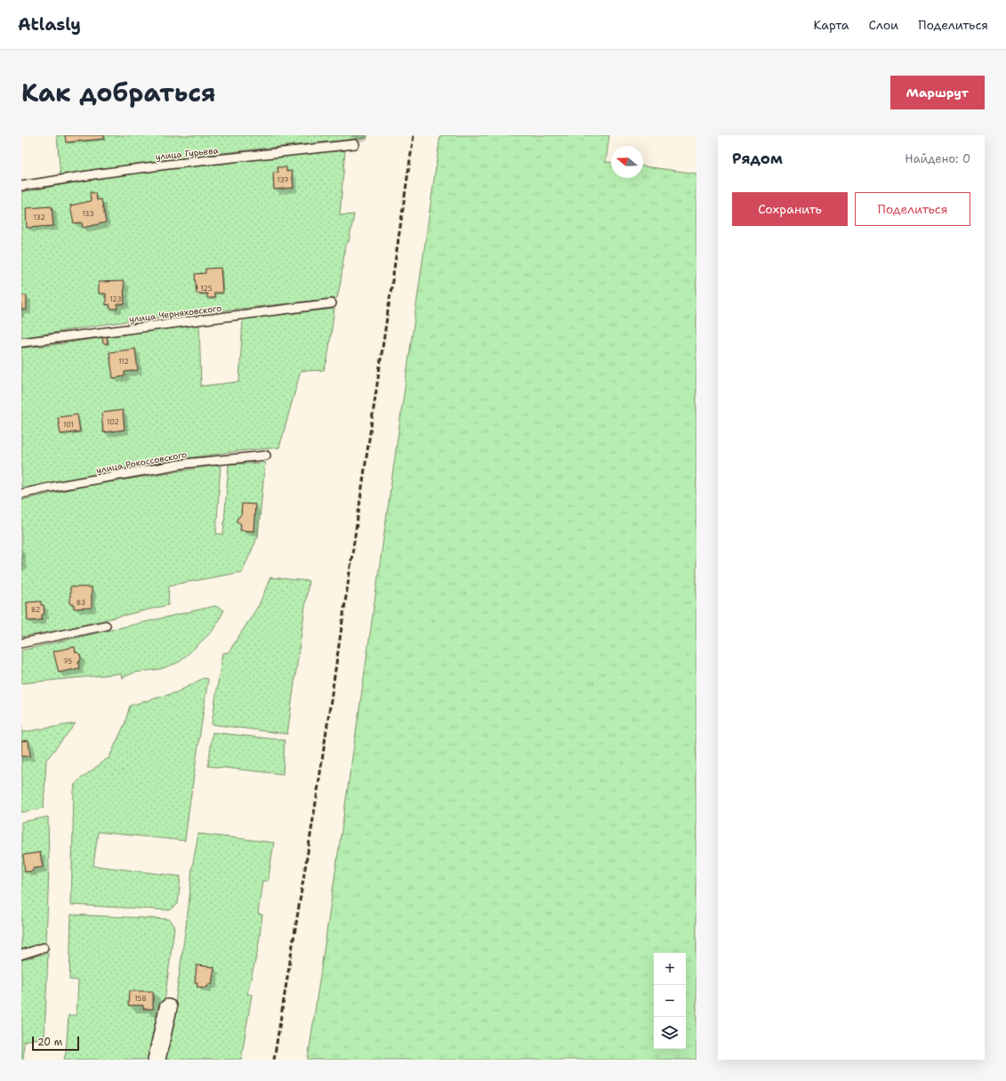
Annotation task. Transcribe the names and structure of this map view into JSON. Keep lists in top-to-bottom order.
{
  "streets": {
    "lane": ["улица Гурьева", "улица Черняховского", "улица Рокоссовского"]
  },
  "house_numbers": [
    "137",
    "133",
    "132",
    "125",
    "123",
    "112",
    "102",
    "101",
    "83",
    "82",
    "75",
    "158"
  ],
  "scale_bar": "20 m",
  "north": "left",
  "page": {
    "header": "Atlasly",
    "nav": ["Карта", "Слои", "Поделиться"],
    "title": "Как добраться",
    "buttons": [
      "Маршрут",
      ["Сохранить", "Поделиться"]
    ],
    "heading": ["Рядом", "Найдено: 0"],
    "map_buttons": ["+", "−"],
    "scale": "20 m"
  }
}
